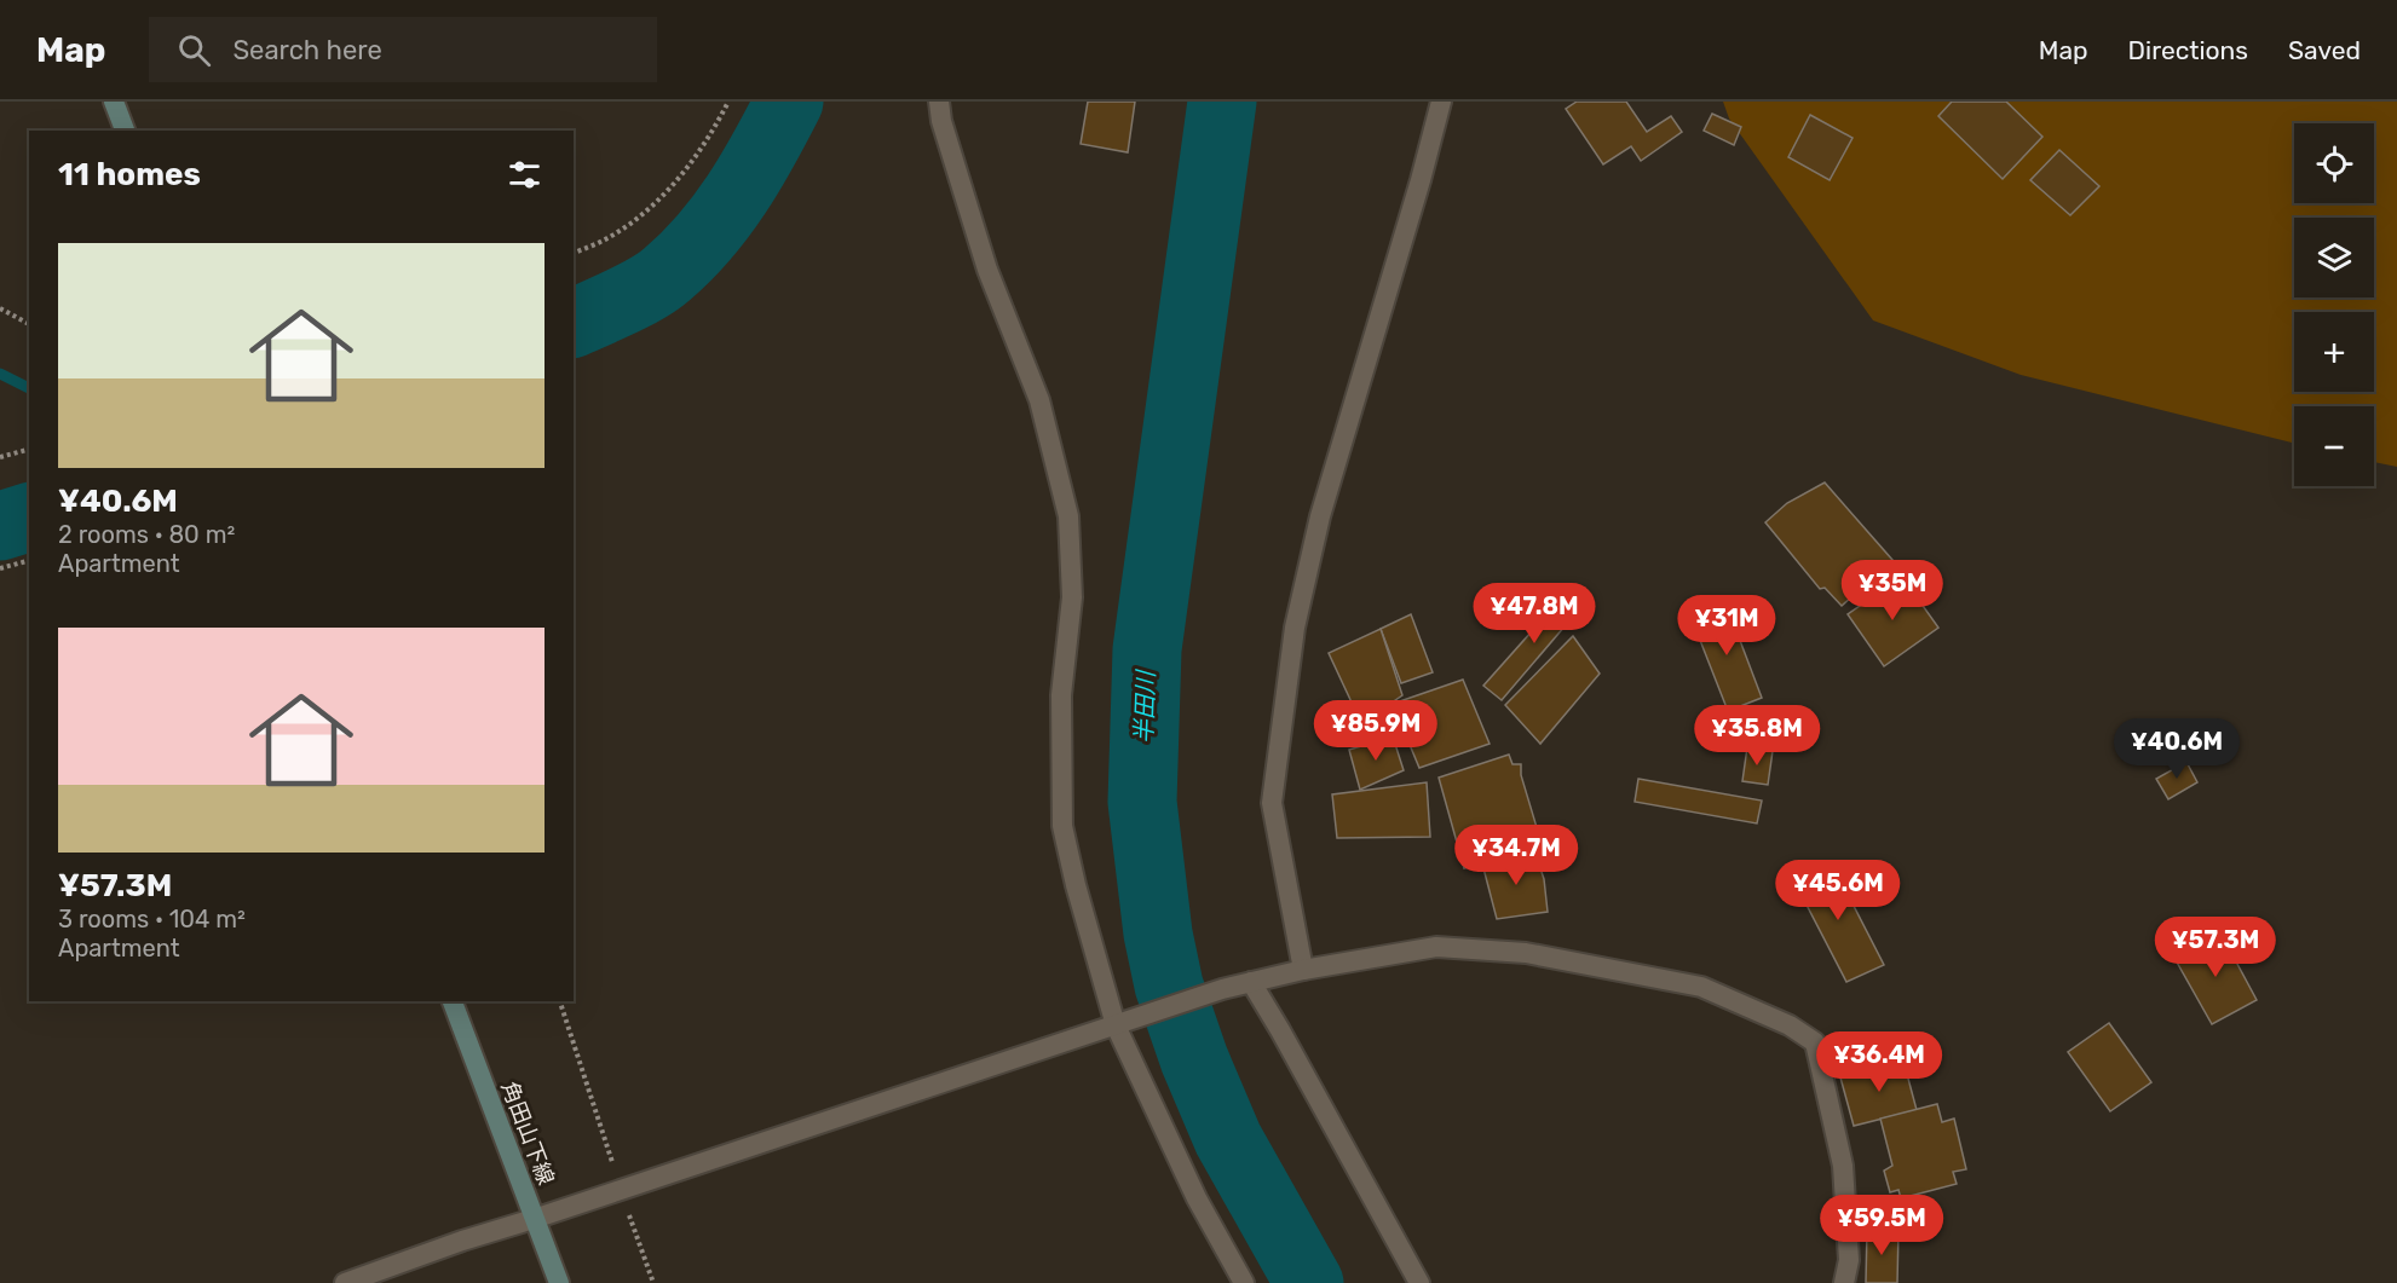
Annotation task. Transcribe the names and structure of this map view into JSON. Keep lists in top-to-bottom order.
{
  "streets": {
    "main road": ["角田山下線"]
  },
  "water": ["半田川"],
  "page": {
    "header": "Map",
    "search": "Search here",
    "nav": ["Map", "Directions", "Saved"],
    "map_buttons": ["+", "−"],
    "heading": "11 homes",
    "list": [
      {
        "name": "¥40.6M",
        "note": "2 rooms · 80 m² · Apartment"
      },
      {
        "name": "¥57.3M",
        "note": "3 rooms · 104 m² · Apartment"
      }
    ],
    "price": [
      "¥35M",
      "¥47.8M",
      "¥31M",
      "¥85.9M",
      "¥35.8M",
      "¥40.6M",
      "¥34.7M",
      "¥45.6M",
      "¥57.3M",
      "¥36.4M",
      "¥59.5M"
    ]
  }
}
